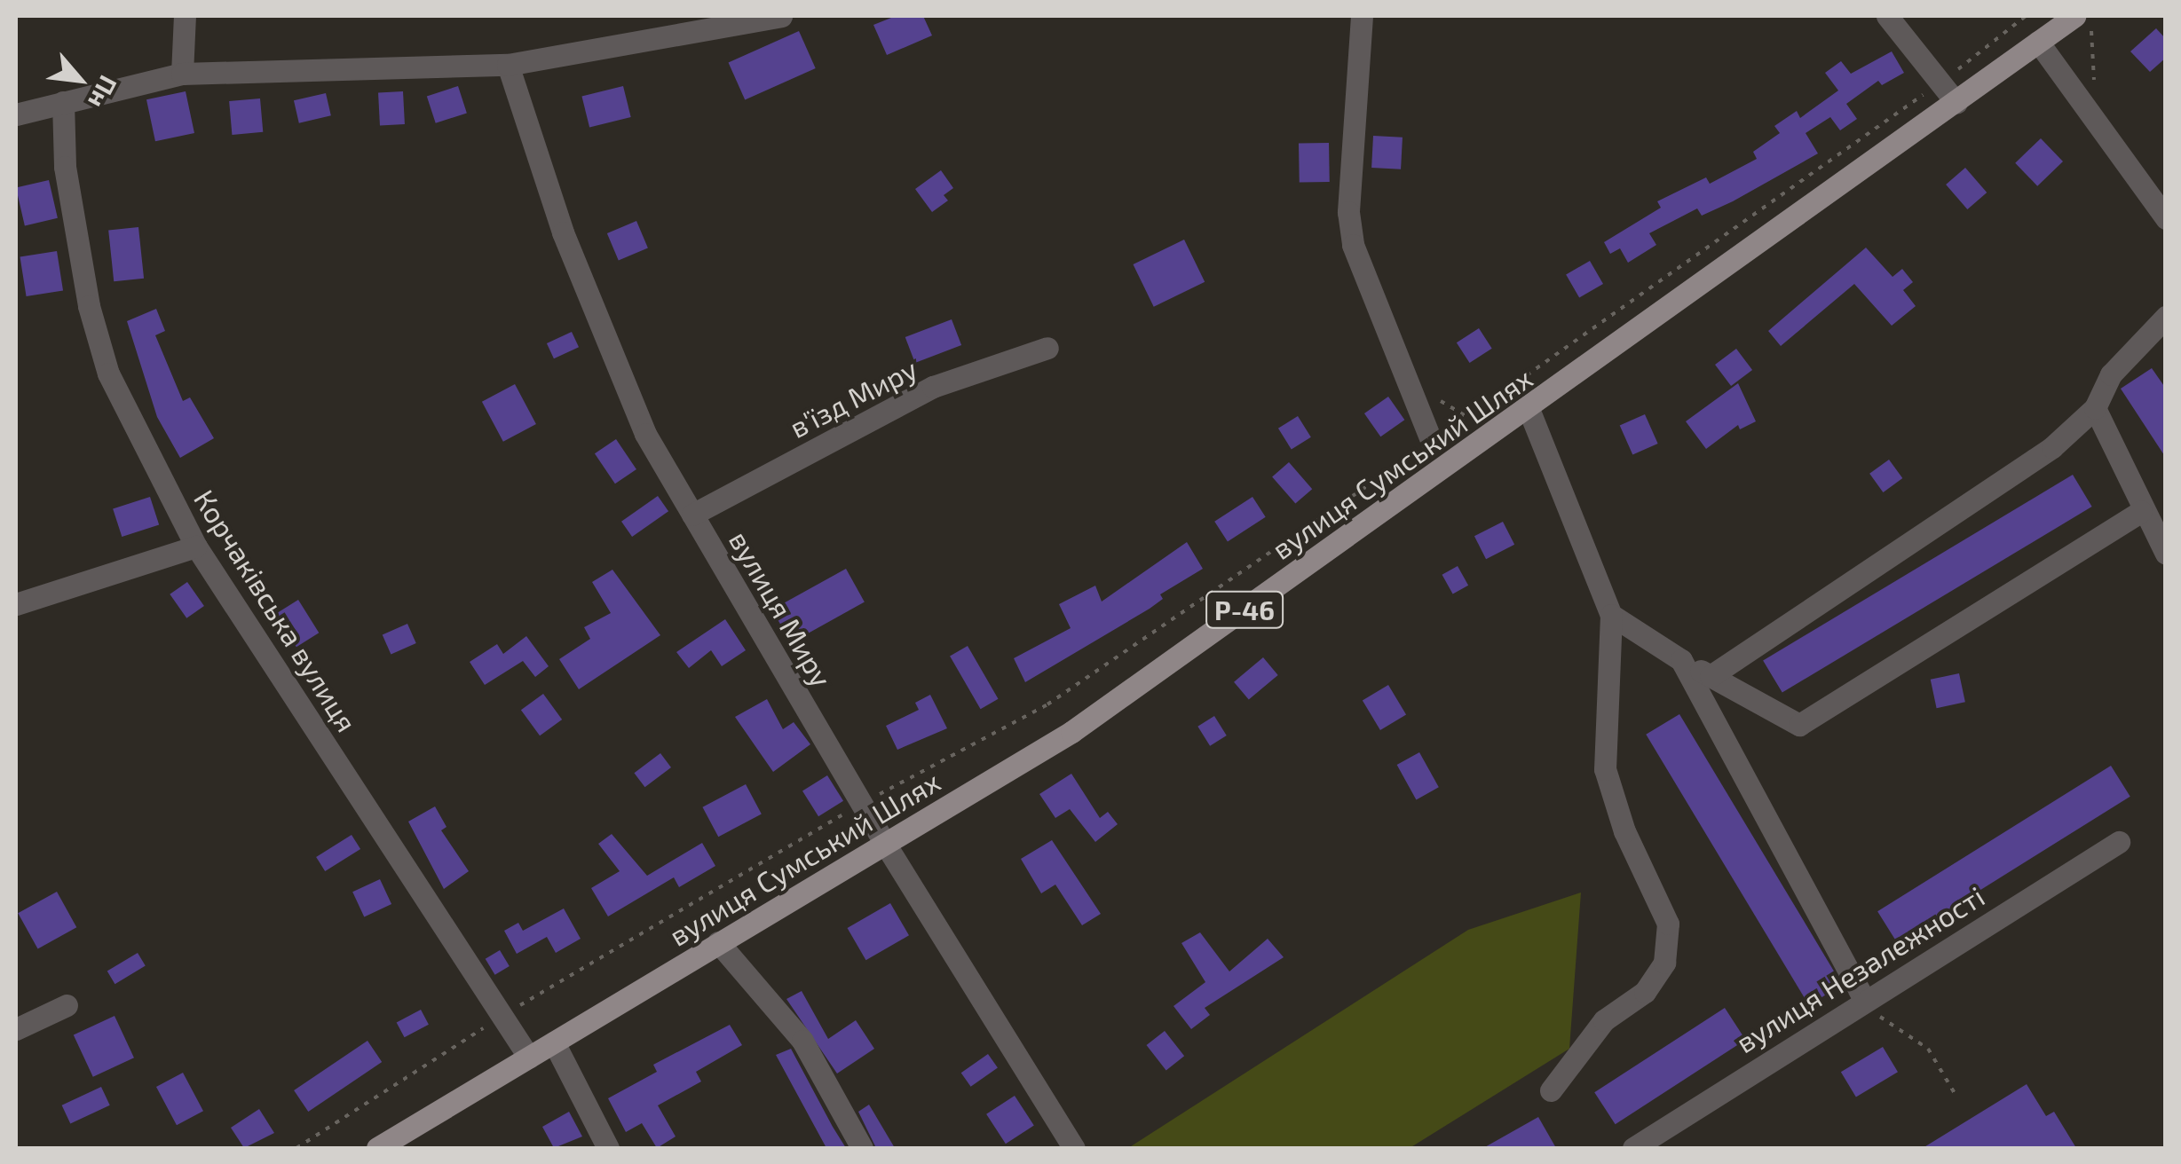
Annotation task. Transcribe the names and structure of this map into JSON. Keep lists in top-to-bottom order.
{
  "streets": {
    "main road": ["вулиця Сумський Шлях", "Р-46"],
    "street": [
      "в'їзд Миру",
      "вулиця Миру",
      "Корчаківська вулиця",
      "вулиця Незалежності"
    ]
  },
  "crossings": [
    ["в'їзд Миру", "вулиця Миру"],
    ["вулиця Сумський Шлях", "вулиця Миру"],
    ["вулиця Сумський Шлях", "Корчаківська вулиця"]
  ],
  "north": "bottom right"
}
